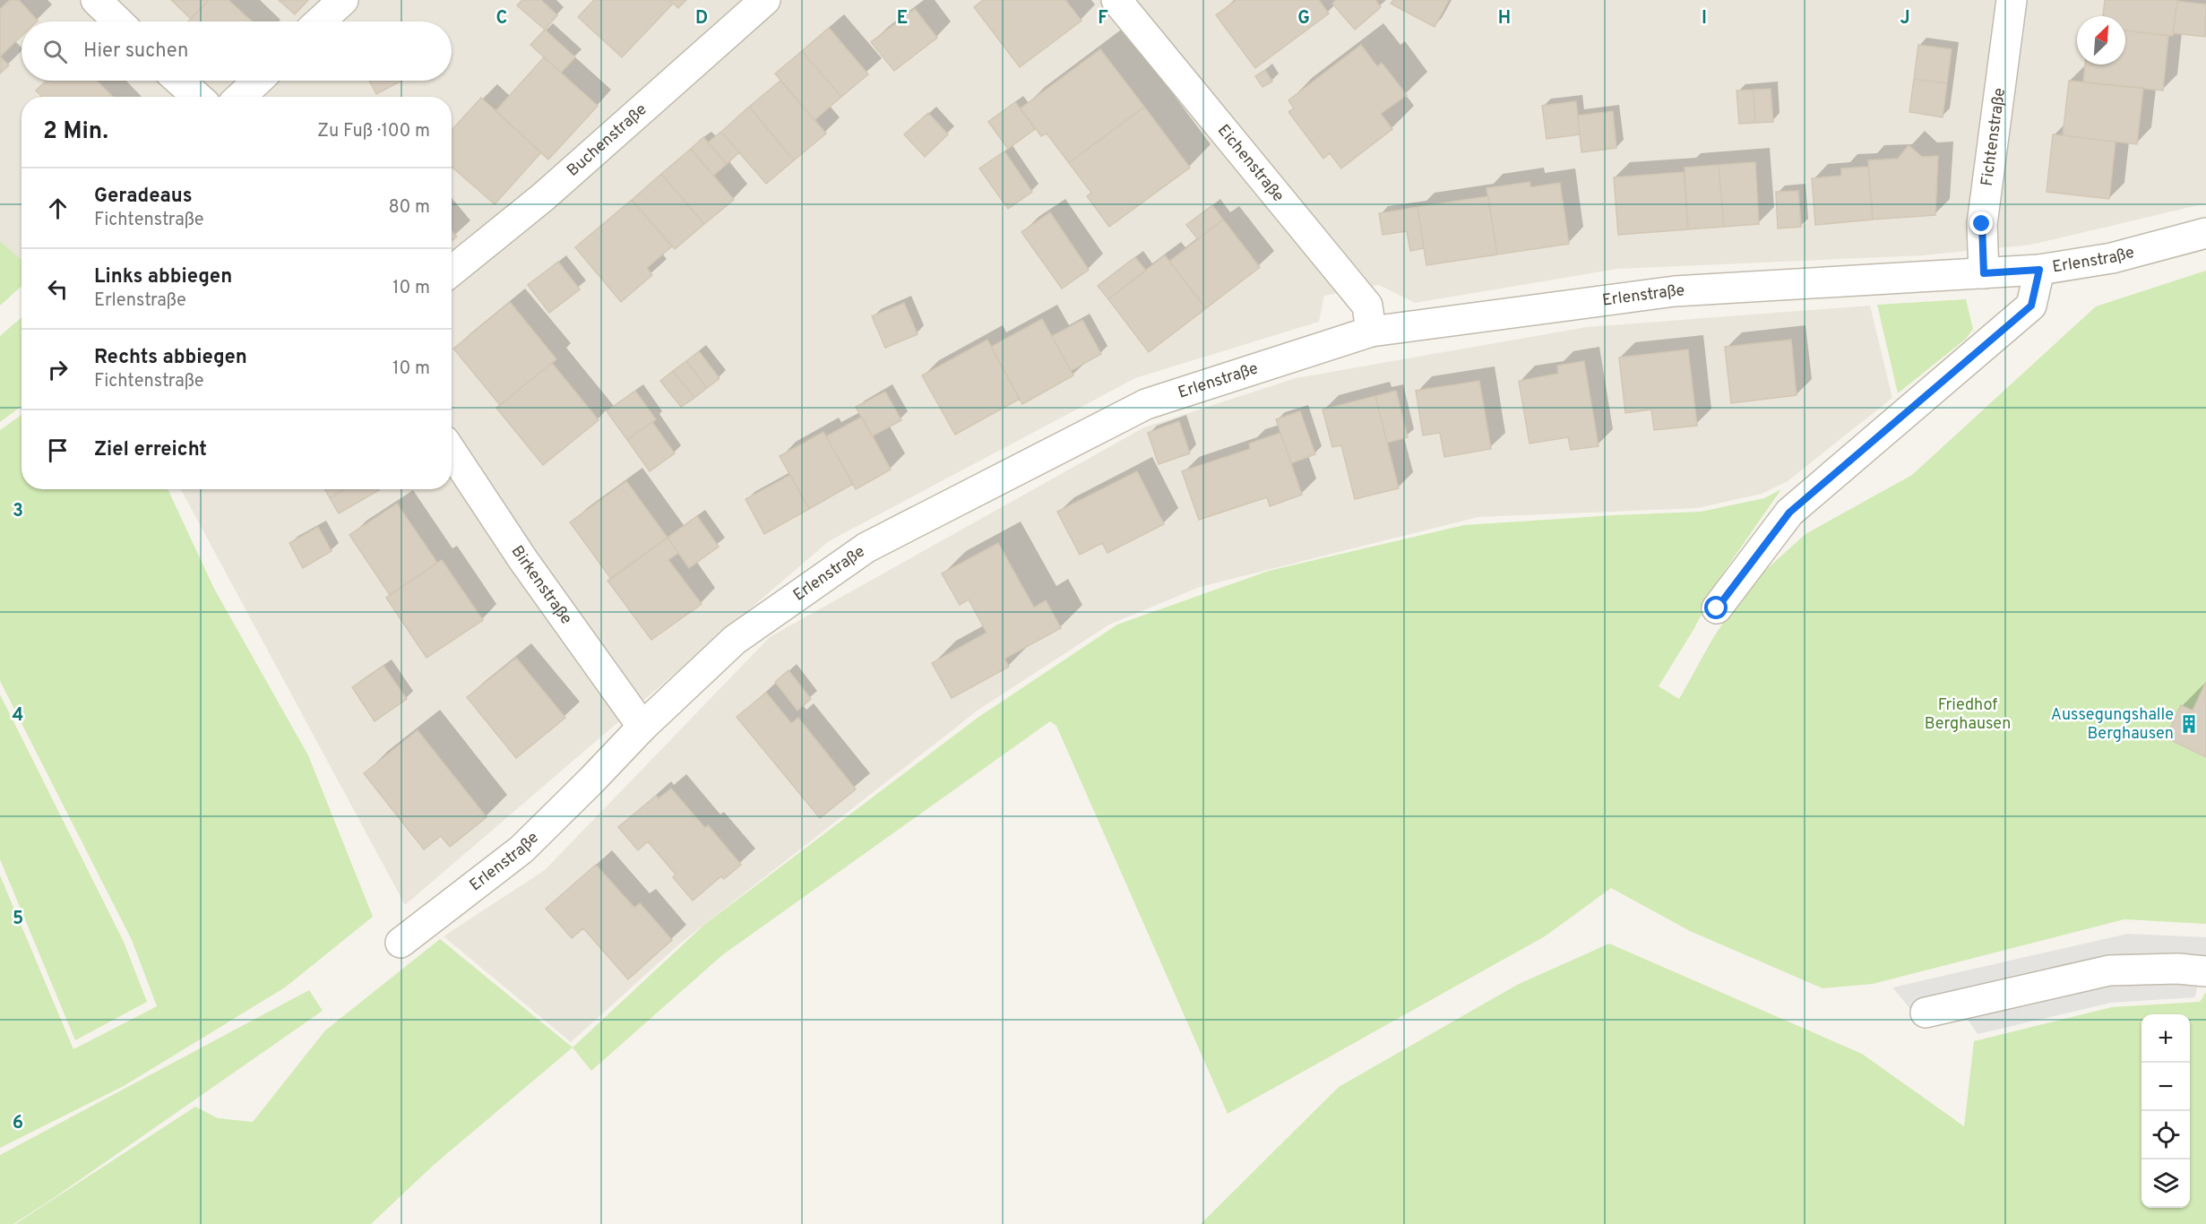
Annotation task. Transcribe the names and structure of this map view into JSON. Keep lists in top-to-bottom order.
{
  "streets": {
    "street": [
      "Fichtenstraße",
      "Buchenstraße",
      "Eichenstraße",
      "Erlenstraße",
      "Birkenstraße"
    ]
  },
  "crossings": [
    ["Fichtenstraße", "Erlenstraße"],
    ["Eichenstraße", "Erlenstraße"],
    ["Erlenstraße", "Birkenstraße"]
  ],
  "parks": ["Friedhof Berghausen"],
  "places": {
    "building": ["Aussegungshalle Berghausen"]
  },
  "north": "top right",
  "page": {
    "search": "Hier suchen",
    "heading": ["2 Min.", "Zu Fuß · 100 m"],
    "list": [
      ["Geradeaus", "Fichtenstraße", "80 m"],
      ["Links abbiegen", "Erlenstraße", "10 m"],
      ["Rechts abbiegen", "Fichtenstraße", "10 m"],
      "Ziel erreicht"
    ],
    "map_buttons": ["+", "−"]
  },
  "grid": {
    "columns": [
      "C",
      "D",
      "E",
      "F",
      "G",
      "H",
      "I",
      "J"
    ],
    "rows": [
      "3",
      "4",
      "5",
      "6"
    ]
  }
}
